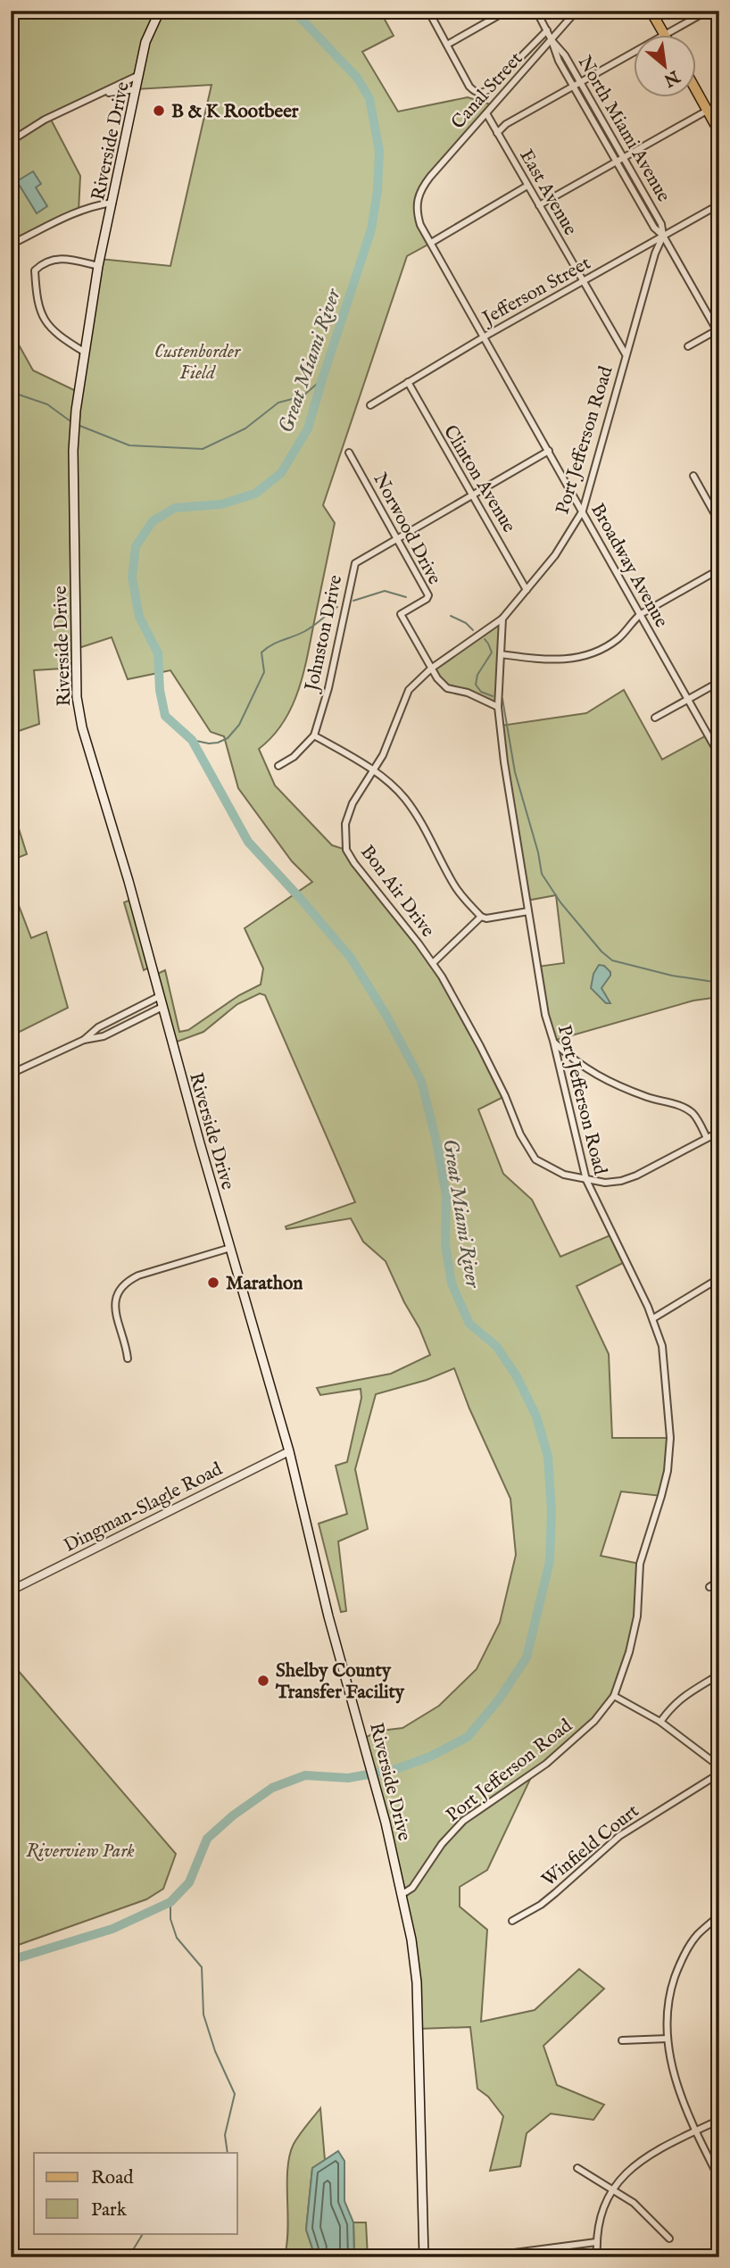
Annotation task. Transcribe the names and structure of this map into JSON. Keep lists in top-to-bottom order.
{
  "streets": {
    "main road": ["Riverside Drive"],
    "street": [
      "Canal Street",
      "North Miami Avenue",
      "East Avenue",
      "Jefferson Street",
      "Port Jefferson Road",
      "Clinton Avenue",
      "Norwood Drive",
      "Broadway Avenue",
      "Johnston Drive",
      "Bon Air Drive",
      "Dingman-Slagle Road",
      "Winfield Court"
    ]
  },
  "crossings": [
    ["Canal Street", "North Miami Avenue"],
    ["Canal Street", "East Avenue"],
    ["Canal Street", "Broadway Avenue"],
    ["North Miami Avenue", "Jefferson Street"],
    ["North Miami Avenue", "Port Jefferson Road"],
    ["Riverside Drive", "Port Jefferson Road"],
    ["Riverside Drive", "Dingman-Slagle Road"],
    ["East Avenue", "Jefferson Street"],
    ["East Avenue", "Port Jefferson Road"],
    ["Jefferson Street", "Port Jefferson Road"],
    ["Jefferson Street", "Clinton Avenue"],
    ["Jefferson Street", "Broadway Avenue"],
    ["Port Jefferson Road", "Clinton Avenue"],
    ["Port Jefferson Road", "Norwood Drive"],
    ["Port Jefferson Road", "Broadway Avenue"],
    ["Port Jefferson Road", "Bon Air Drive"],
    ["Clinton Avenue", "Johnston Drive"],
    ["Norwood Drive", "Johnston Drive"],
    ["Norwood Drive", "Bon Air Drive"],
    ["Broadway Avenue", "Johnston Drive"]
  ],
  "water": ["Great Miami River"],
  "parks": ["Custenborder Field", "Riverview Park"],
  "places": ["B & K Rootbeer", "Marathon", "Shelby County Transfer Facility"],
  "legend": ["Road", "Park"],
  "north": "bottom right"
}
